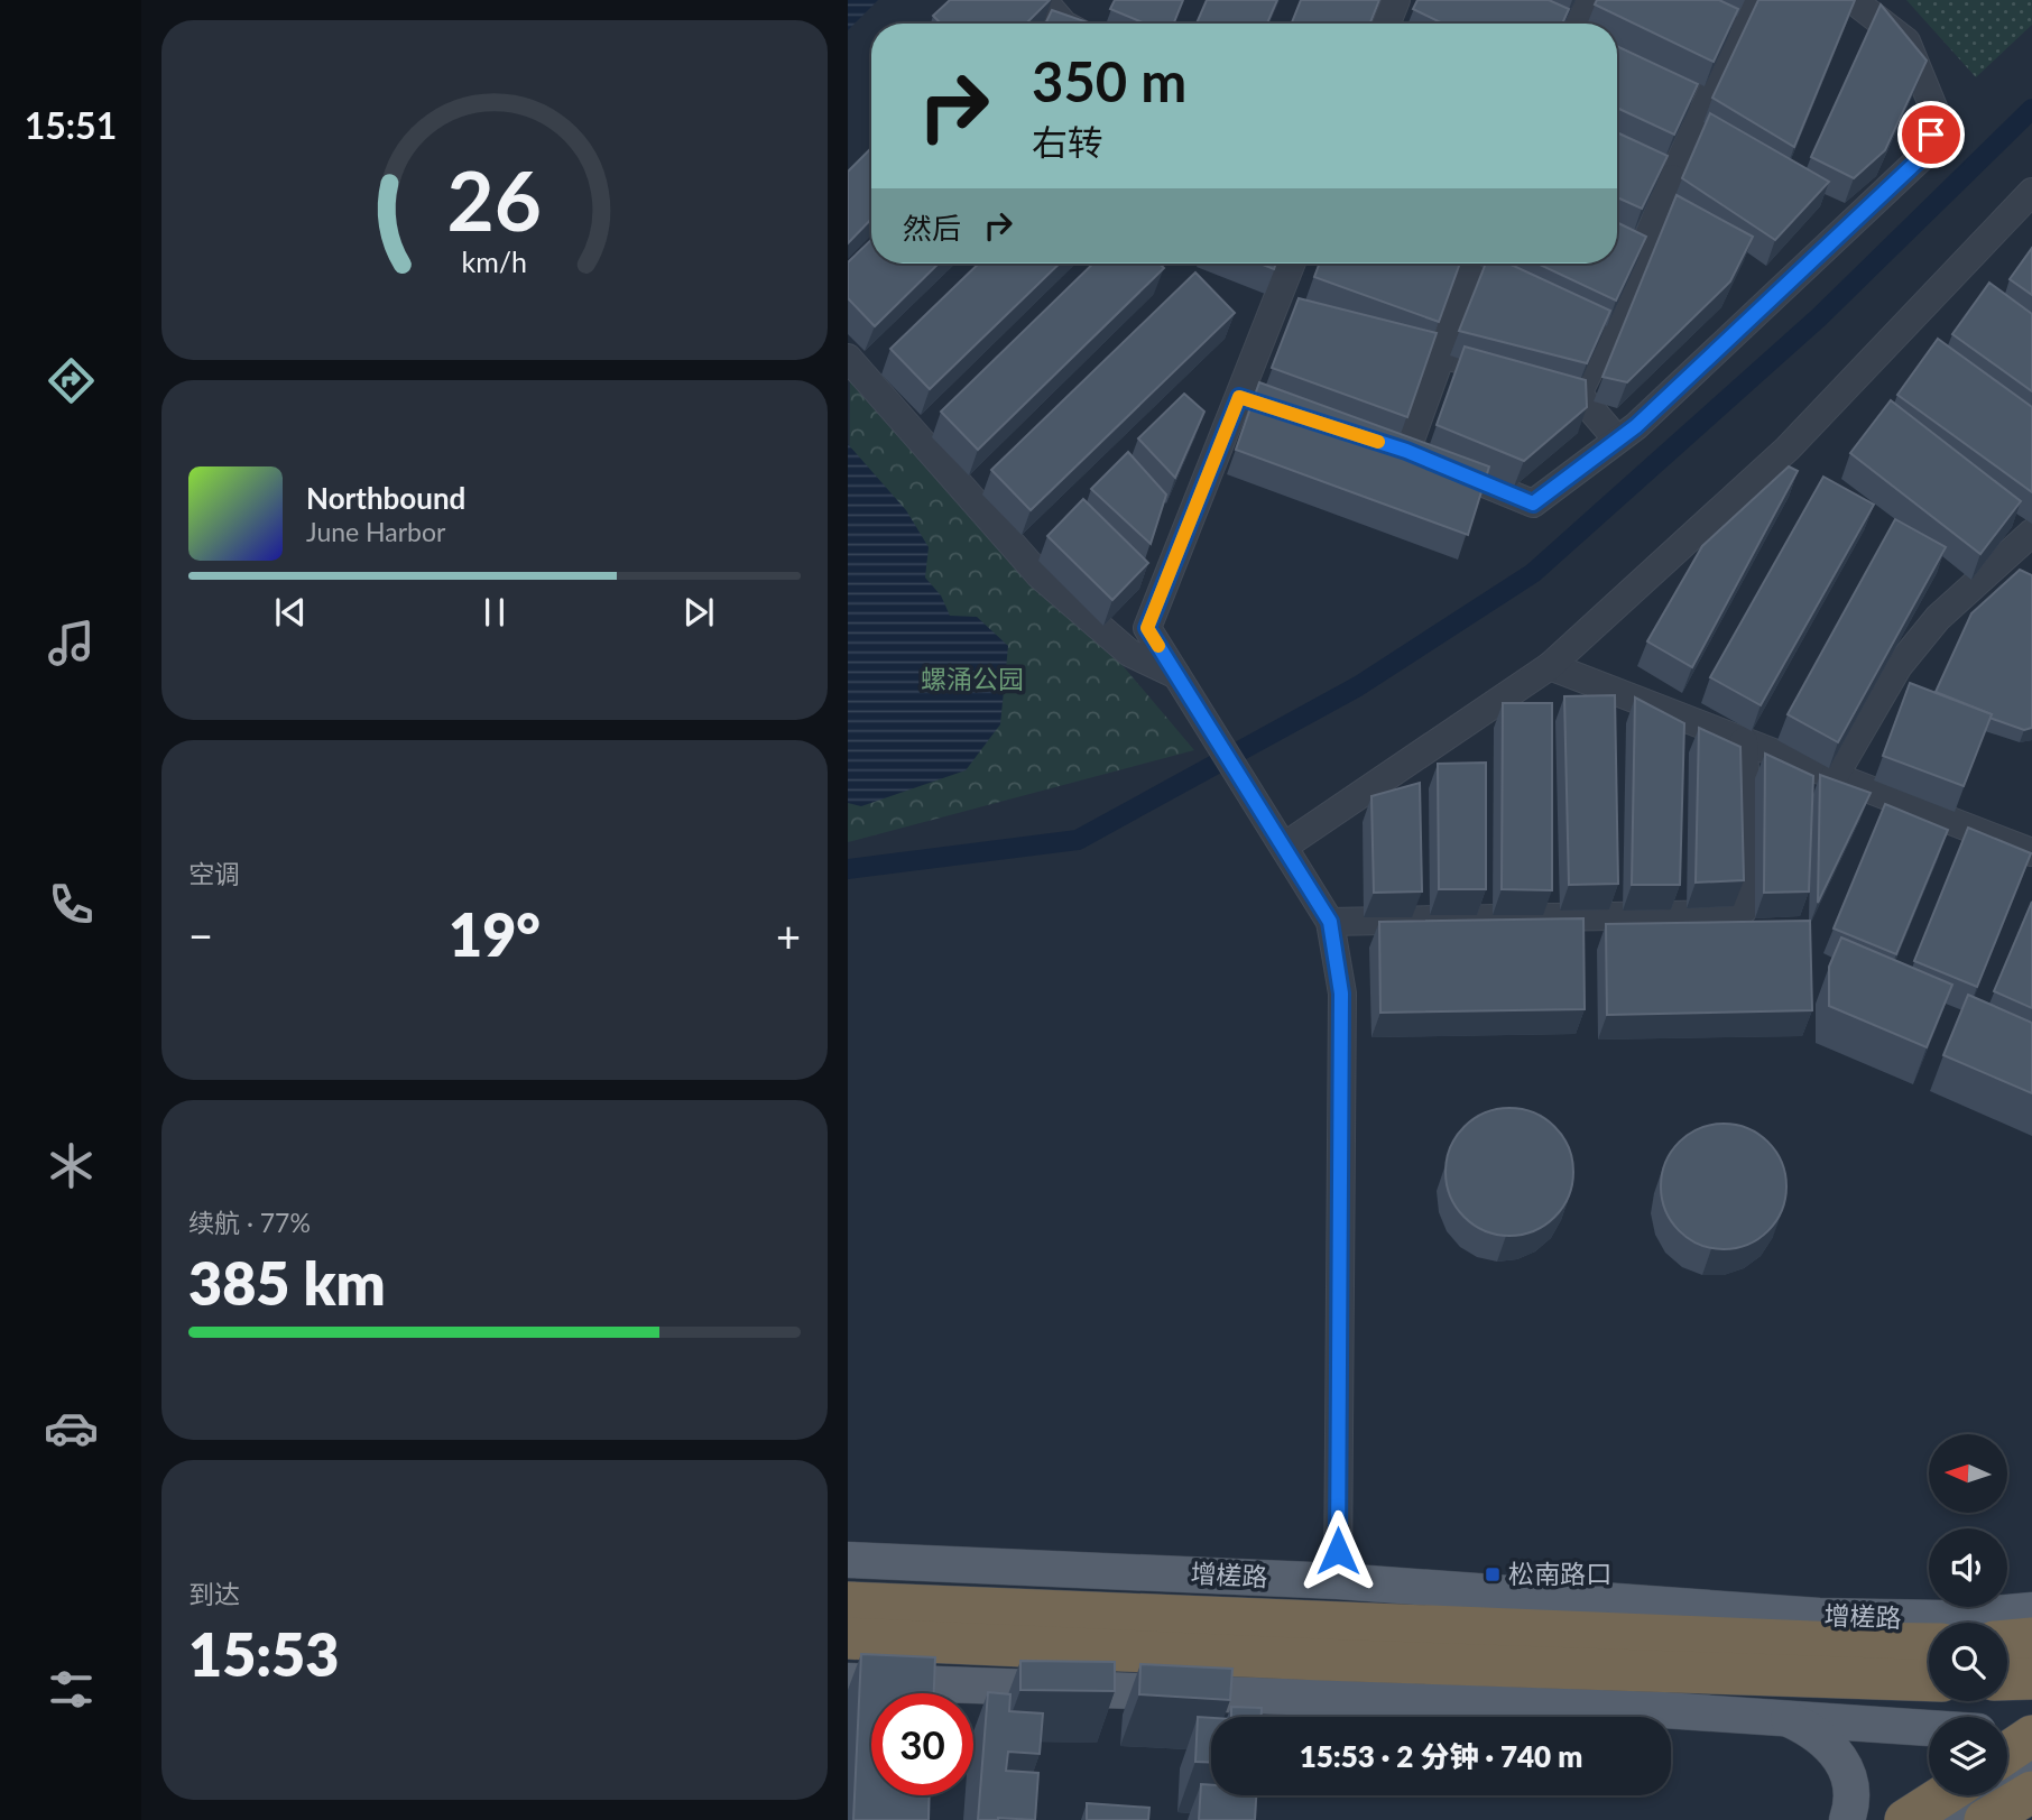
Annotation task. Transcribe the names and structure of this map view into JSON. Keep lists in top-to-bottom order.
{
  "streets": {
    "highway": ["增槎路"]
  },
  "parks": ["螺涌公园"],
  "places": {
    "transit": ["松南路口"]
  },
  "north": "left",
  "page": {
    "tabs": "15:51",
    "turn": ["350 m", "右转"],
    "then": "然后",
    "song": ["Northbound", "June Harbor"],
    "tile": [
      "空调",
      ["续航 · 77%", "385 km"],
      ["到达", "15:53"]
    ],
    "heat": ["−", "19°", "+"],
    "limit": "30",
    "trip": "15:53 · 2 分钟 · 740 m",
    "gauge": ["26", "km/h"]
  }
}
